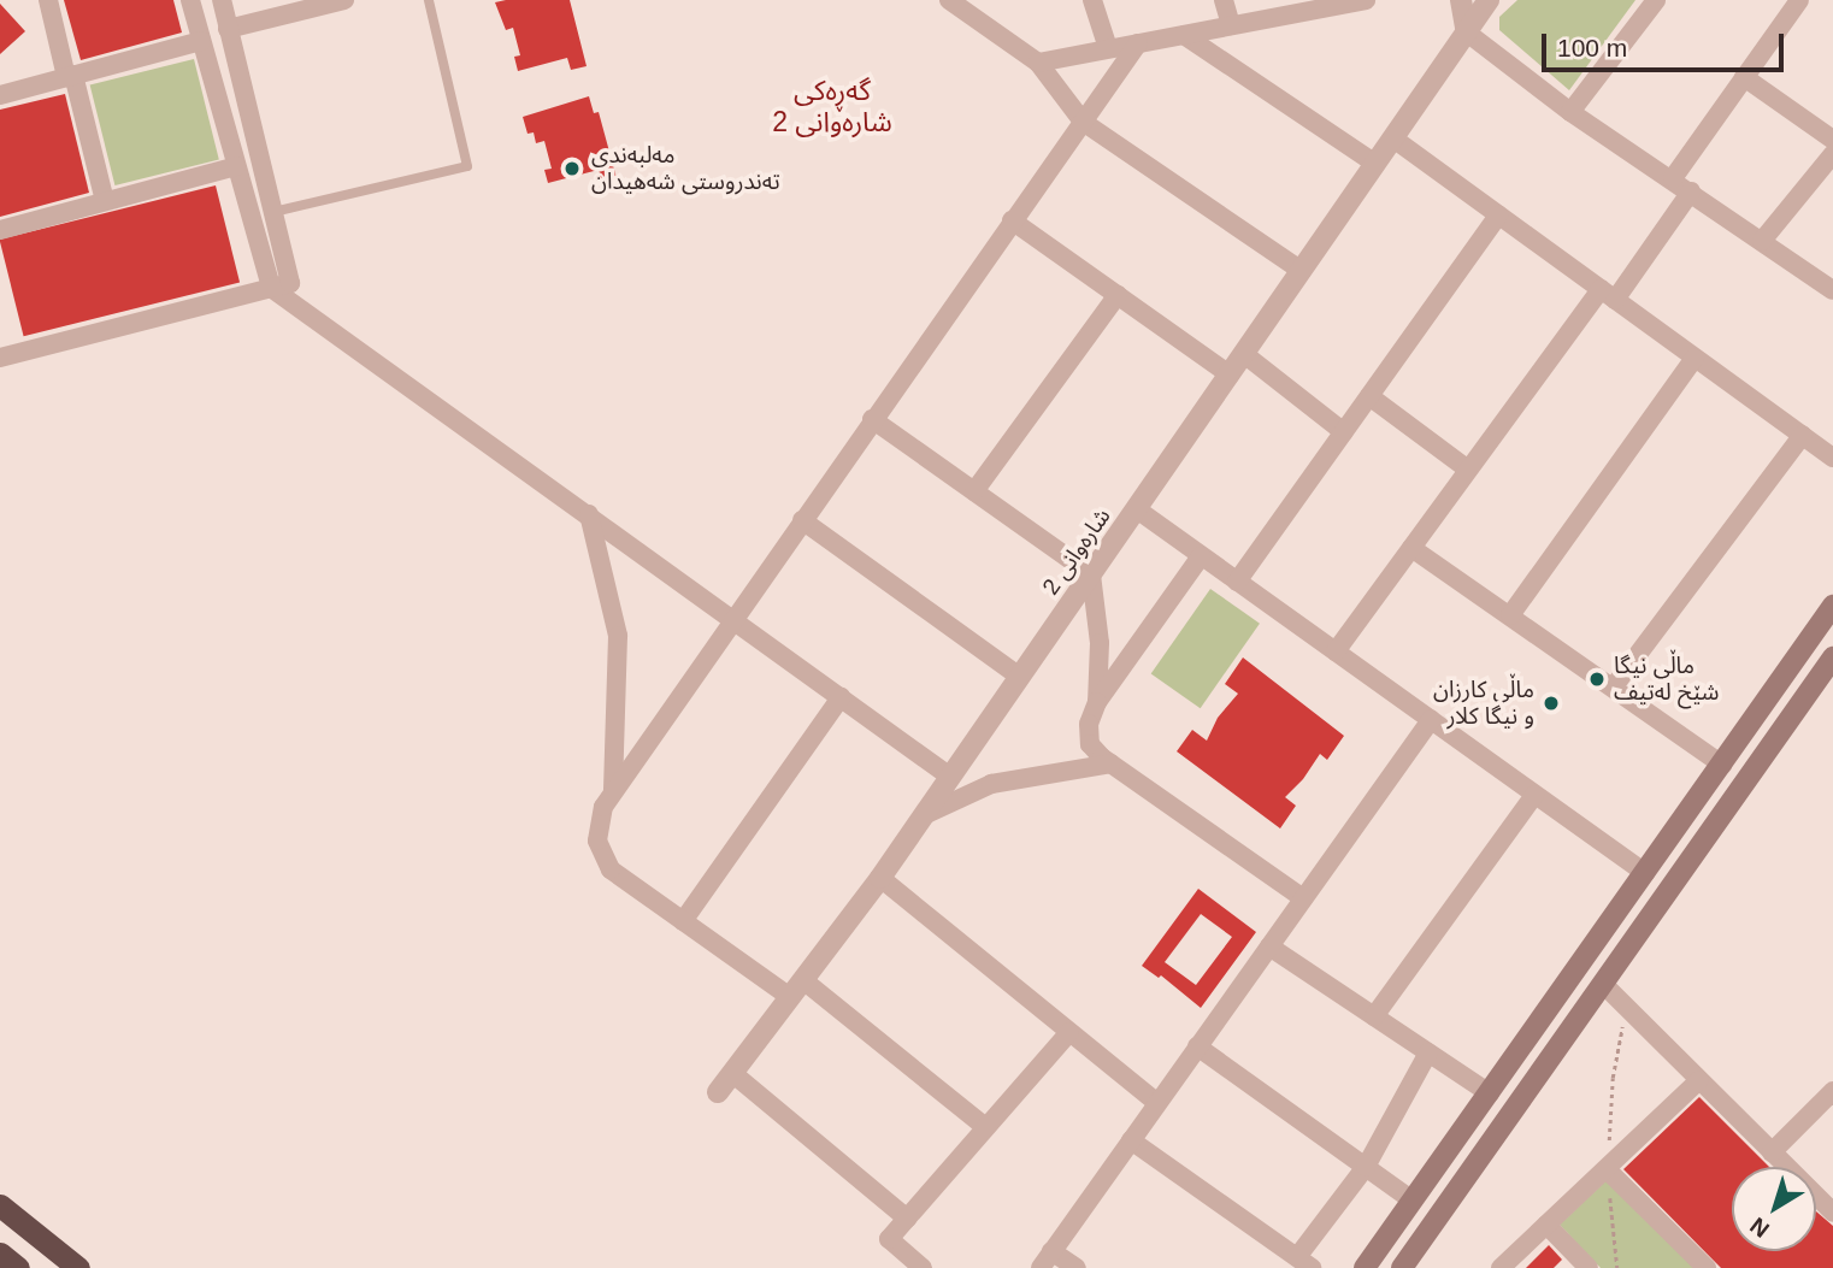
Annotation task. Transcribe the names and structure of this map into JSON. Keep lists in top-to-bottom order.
{
  "streets": {
    "street": ["شارەوانی 2"]
  },
  "districts": ["گەڕەکی شارەوانی 2"],
  "places": ["مەلبەندی تەندروستی شەهیدان", "ماڵی نیگا شێخ لەتیف", "ماڵی کارزان و نیگا کلار"],
  "scale_bar": "100 m",
  "north": "bottom left"
}
